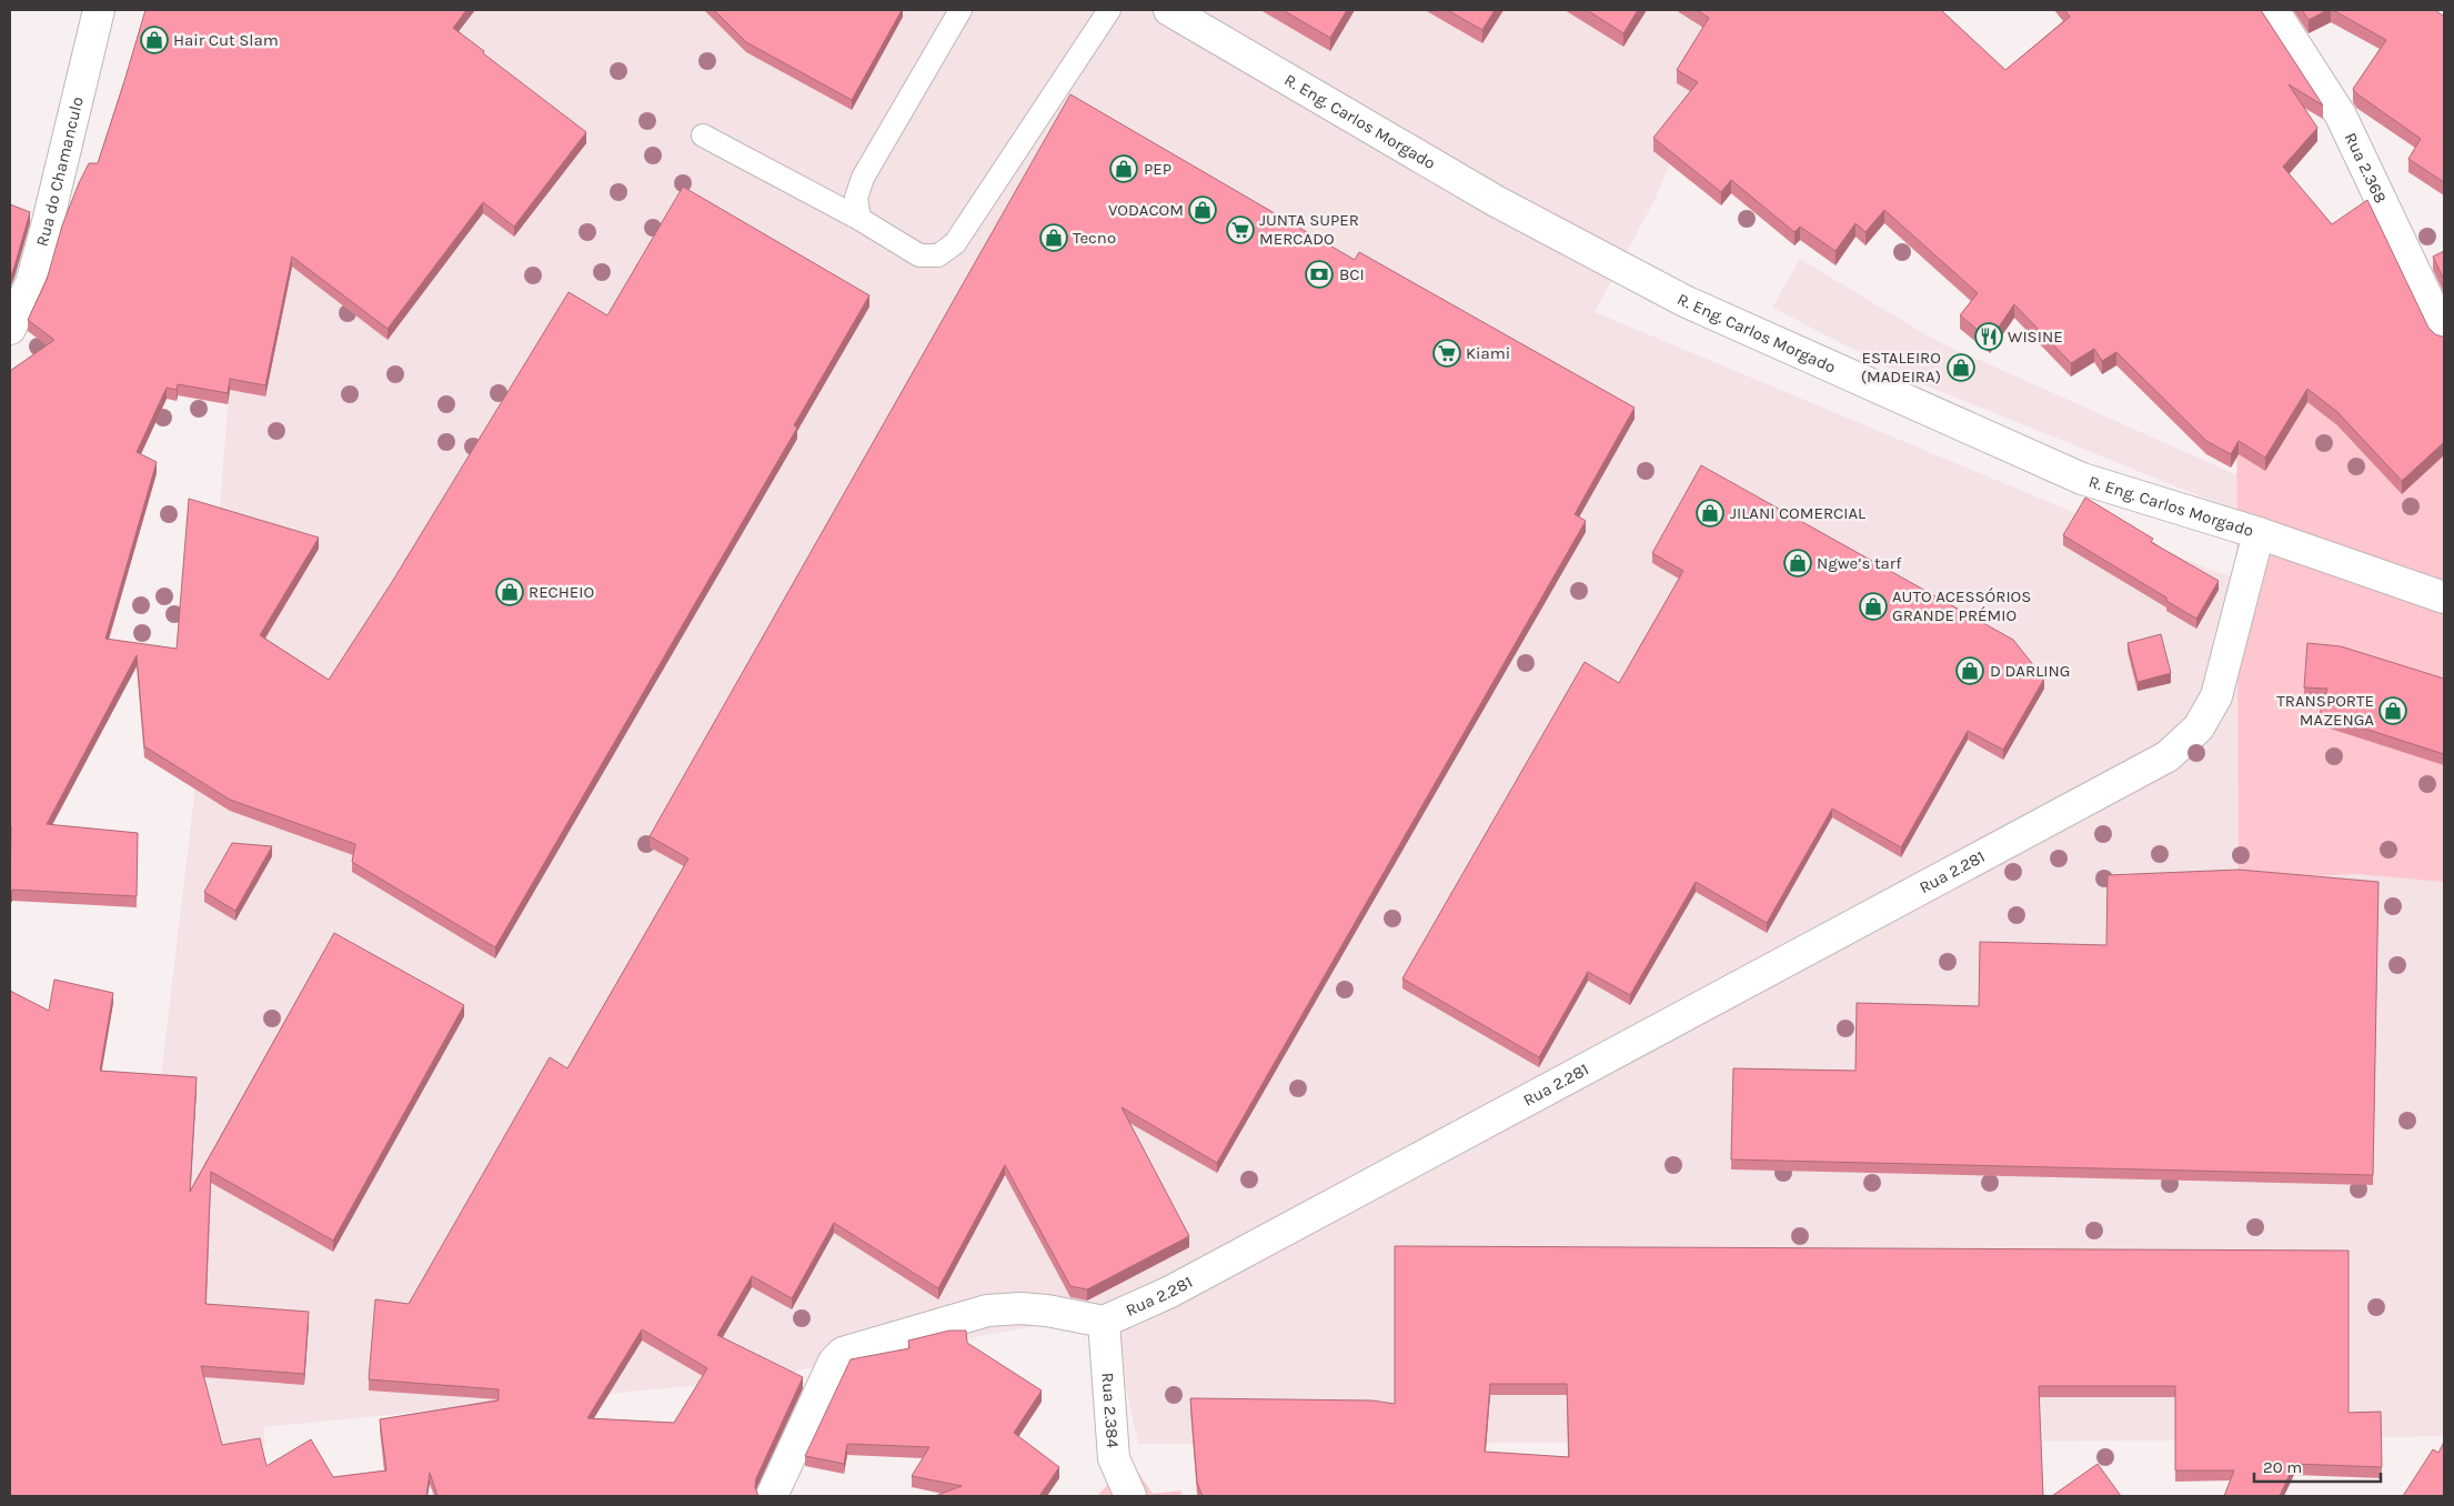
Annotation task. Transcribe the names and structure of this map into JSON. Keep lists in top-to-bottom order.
{
  "streets": {
    "street": [
      "R. Eng. Carlos Morgado",
      "Rua 2.368",
      "Rua do Chamanculo",
      "Rua 2.281",
      "Rua 2.384"
    ]
  },
  "crossings": [
    ["R. Eng. Carlos Morgado", "Rua 2.281"],
    ["Rua 2.281", "Rua 2.384"]
  ],
  "places": {
    "shop": [
      "Hair Cut Slam",
      "PEP",
      "VODACOM",
      "Tecno",
      "ESTALEIRO (MADEIRA)",
      "JILANI COMERCIAL",
      "Ngwe’s tarf",
      "RECHEIO",
      "AUTO ACESSÓRIOS GRANDE PRÉMIO",
      "D DARLING",
      "TRANSPORTE MAZENGA"
    ],
    "supermarket": ["JUNTA SUPER MERCADO", "Kiami"],
    "bank": ["BCI"],
    "restaurant": ["WISINE"]
  },
  "scale_bar": "20 m"
}
